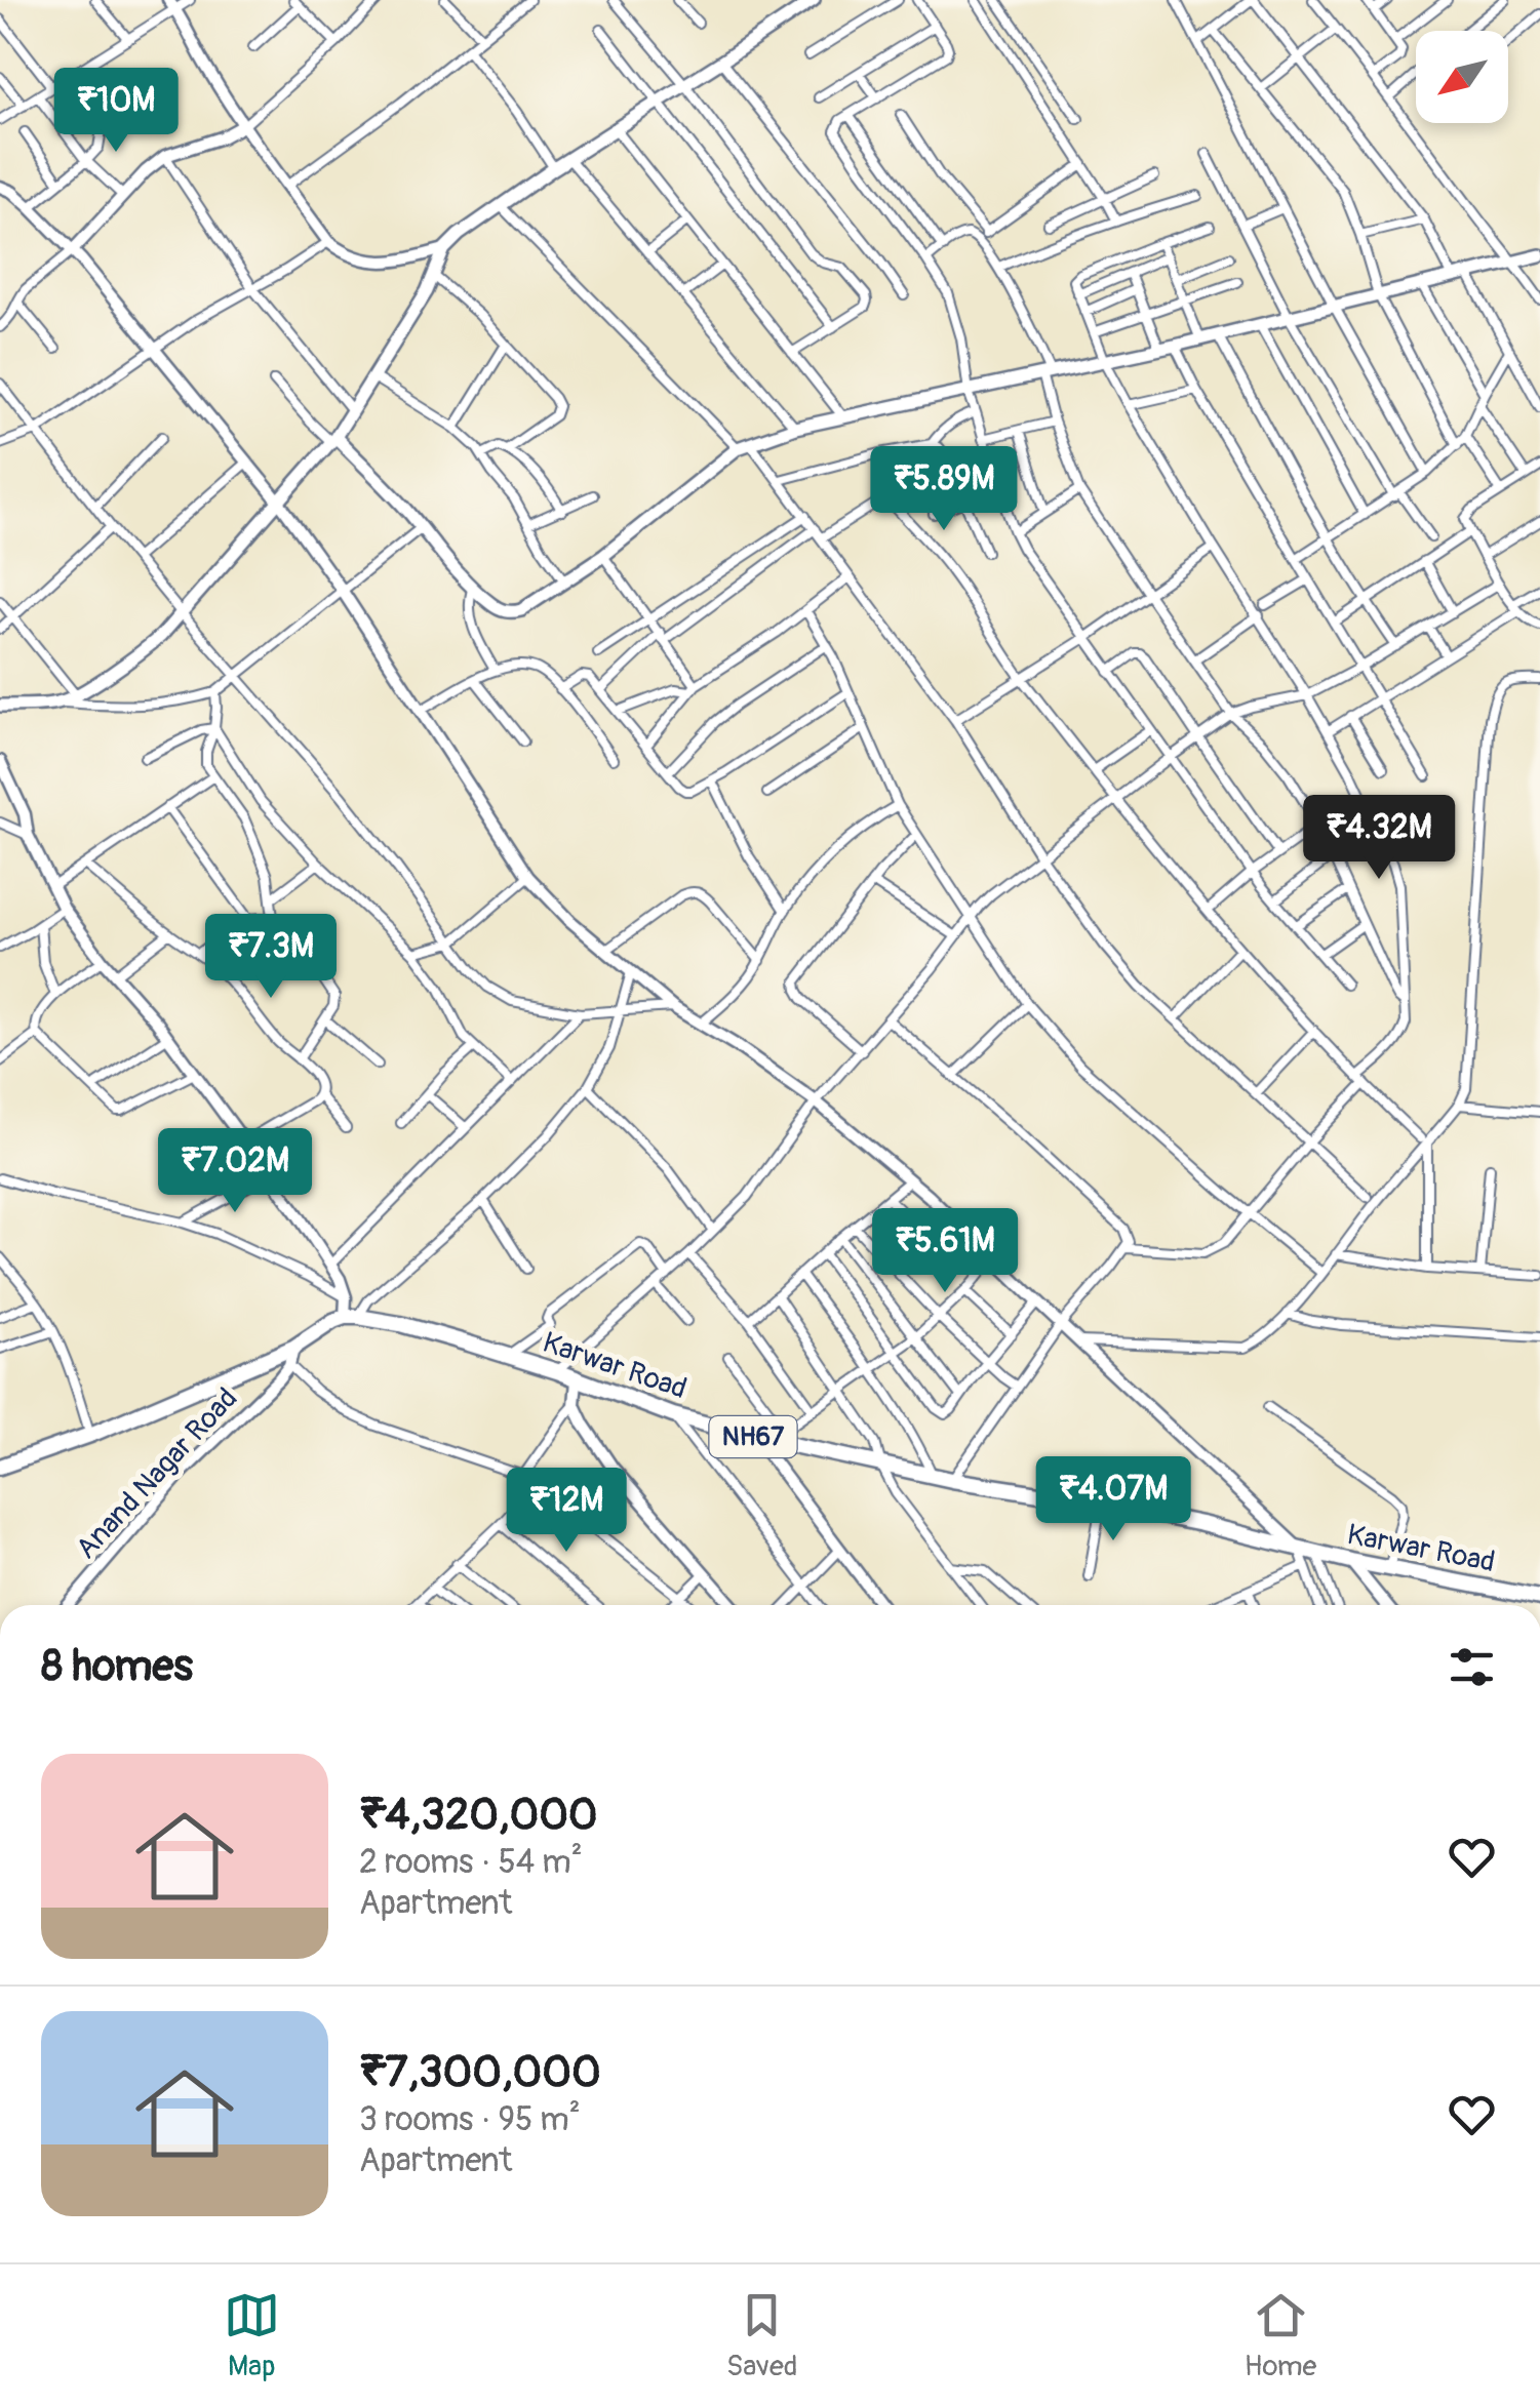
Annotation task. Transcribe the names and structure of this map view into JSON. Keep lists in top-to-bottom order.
{
  "streets": {
    "highway": ["Karwar Road", "NH67"],
    "street": ["Anand Nagar Road"]
  },
  "north": "bottom left",
  "page": {
    "price": [
      "₹10M",
      "₹5.89M",
      "₹4.32M",
      "₹7.3M",
      "₹7.02M",
      "₹5.61M",
      "₹4.07M",
      "₹12M"
    ],
    "heading": "8 homes",
    "list": [
      {
        "name": "₹4,320,000",
        "note": "2 rooms · 54 m² · Apartment"
      },
      {
        "name": "₹7,300,000",
        "note": "3 rooms · 95 m² · Apartment"
      }
    ],
    "tabs": ["Map", "Saved", "Home"]
  }
}
